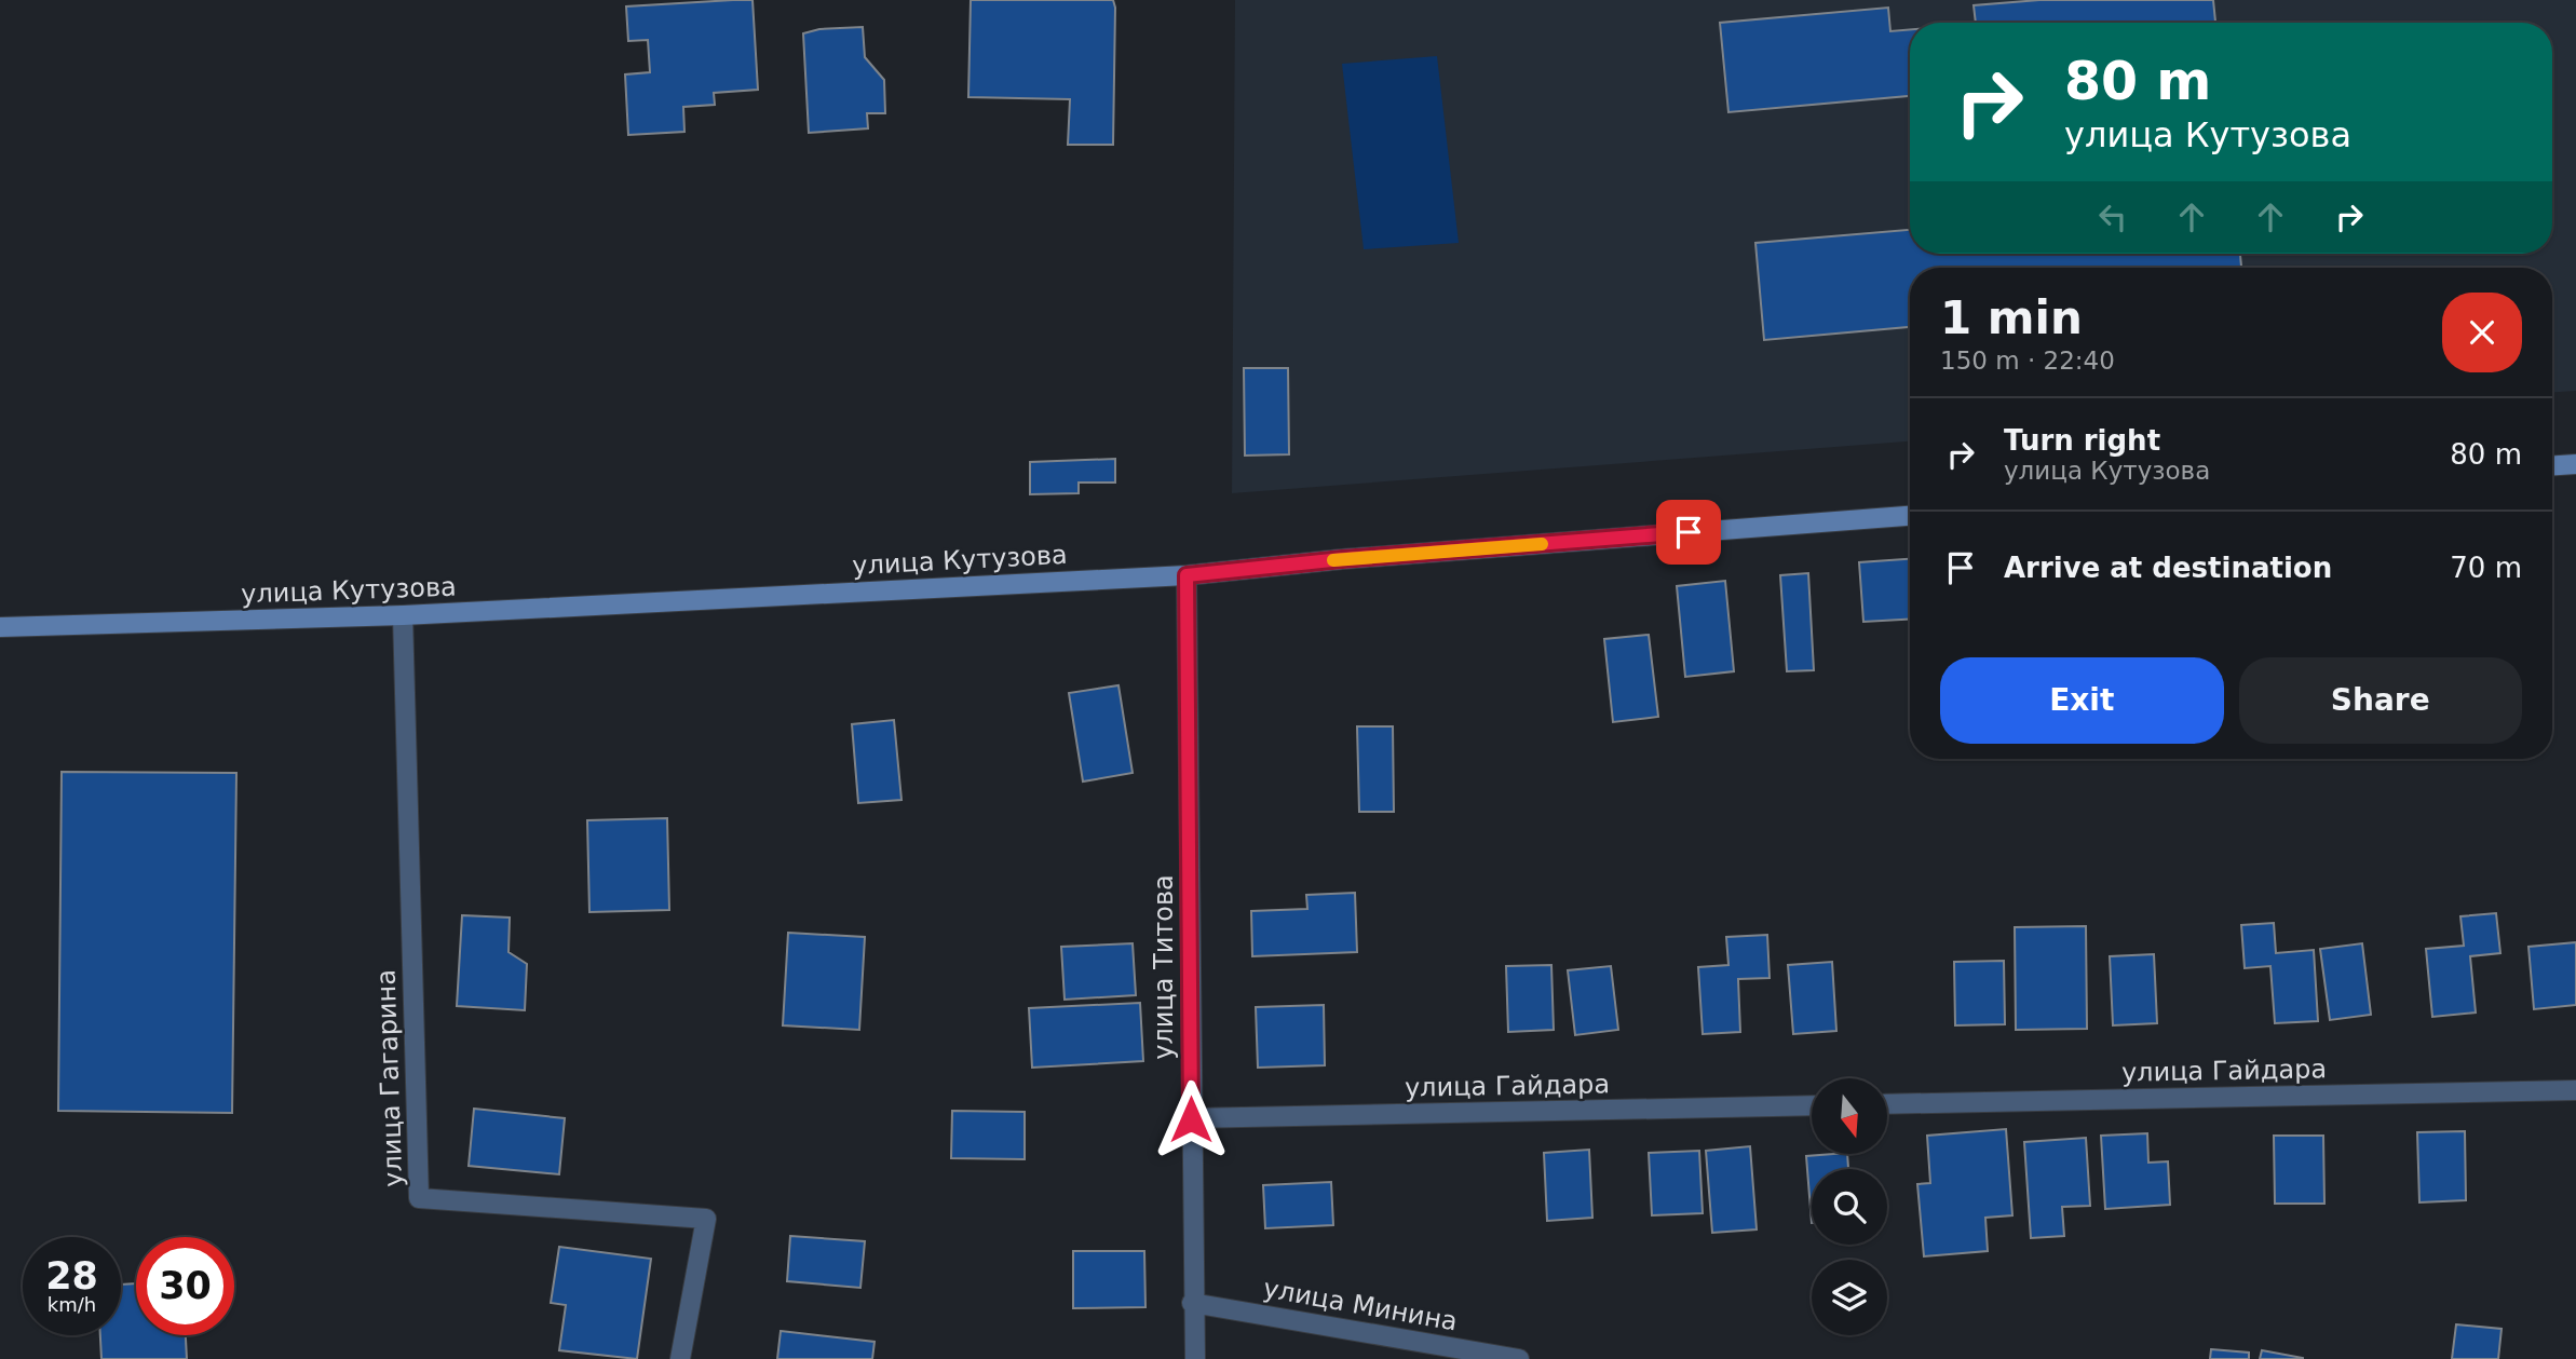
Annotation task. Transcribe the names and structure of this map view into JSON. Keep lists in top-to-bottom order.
{
  "streets": {
    "main road": ["улица Кутузова"],
    "street": [
      "улица Титова",
      "улица Гайдара",
      "улица Гагарина",
      "улица Минина"
    ]
  },
  "crossings": [
    ["улица Кутузова", "улица Титова"],
    ["улица Кутузова", "улица Гагарина"],
    ["улица Титова", "улица Гайдара"],
    ["улица Титова", "улица Минина"]
  ],
  "north": "bottom",
  "page": {
    "turn": ["80 m", "улица Кутузова"],
    "heading": ["1 min", "150 m · 22:40"],
    "list": [
      {
        "name": "Turn right",
        "note": "улица Кутузова",
        "value": "80 m"
      },
      {
        "name": "Arrive at destination",
        "value": "70 m"
      }
    ],
    "buttons": ["Exit", "Share"],
    "speed": "28 km/h",
    "limit": "30"
  }
}
